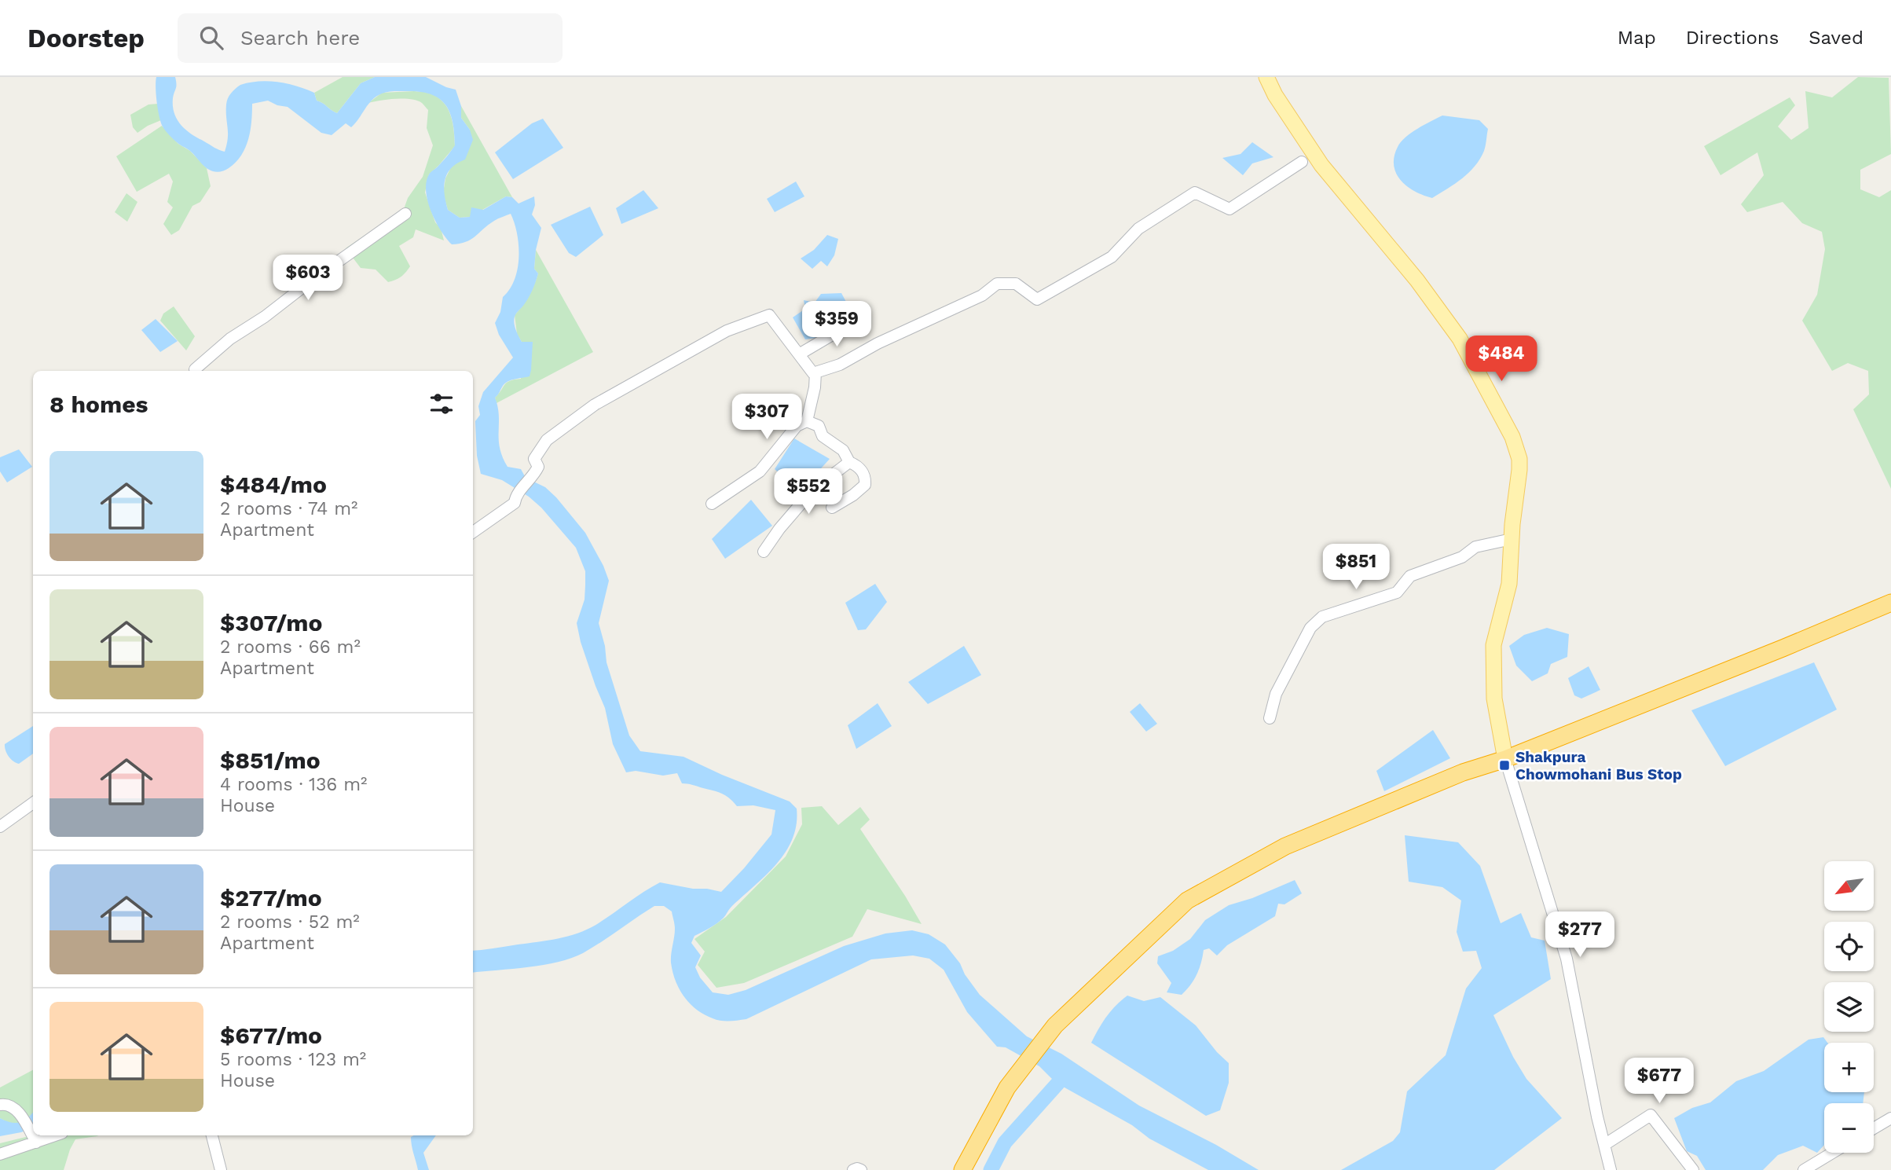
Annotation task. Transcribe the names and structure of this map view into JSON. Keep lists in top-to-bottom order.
{
  "places": {
    "transit": ["Shakpura Chowmohani Bus Stop"]
  },
  "north": "bottom left",
  "page": {
    "header": "Doorstep",
    "search": "Search here",
    "nav": ["Map", "Directions", "Saved"],
    "price": [
      "$603",
      "$359",
      "$484",
      "$307",
      "$552",
      "$851",
      "$277",
      "$677"
    ],
    "heading": "8 homes",
    "list": [
      {
        "name": "$484/mo",
        "note": "2 rooms · 74 m² · Apartment"
      },
      {
        "name": "$307/mo",
        "note": "2 rooms · 66 m² · Apartment"
      },
      {
        "name": "$851/mo",
        "note": "4 rooms · 136 m² · House"
      },
      {
        "name": "$277/mo",
        "note": "2 rooms · 52 m² · Apartment"
      },
      {
        "name": "$677/mo",
        "note": "5 rooms · 123 m² · House"
      }
    ],
    "map_buttons": ["+", "−"]
  }
}
